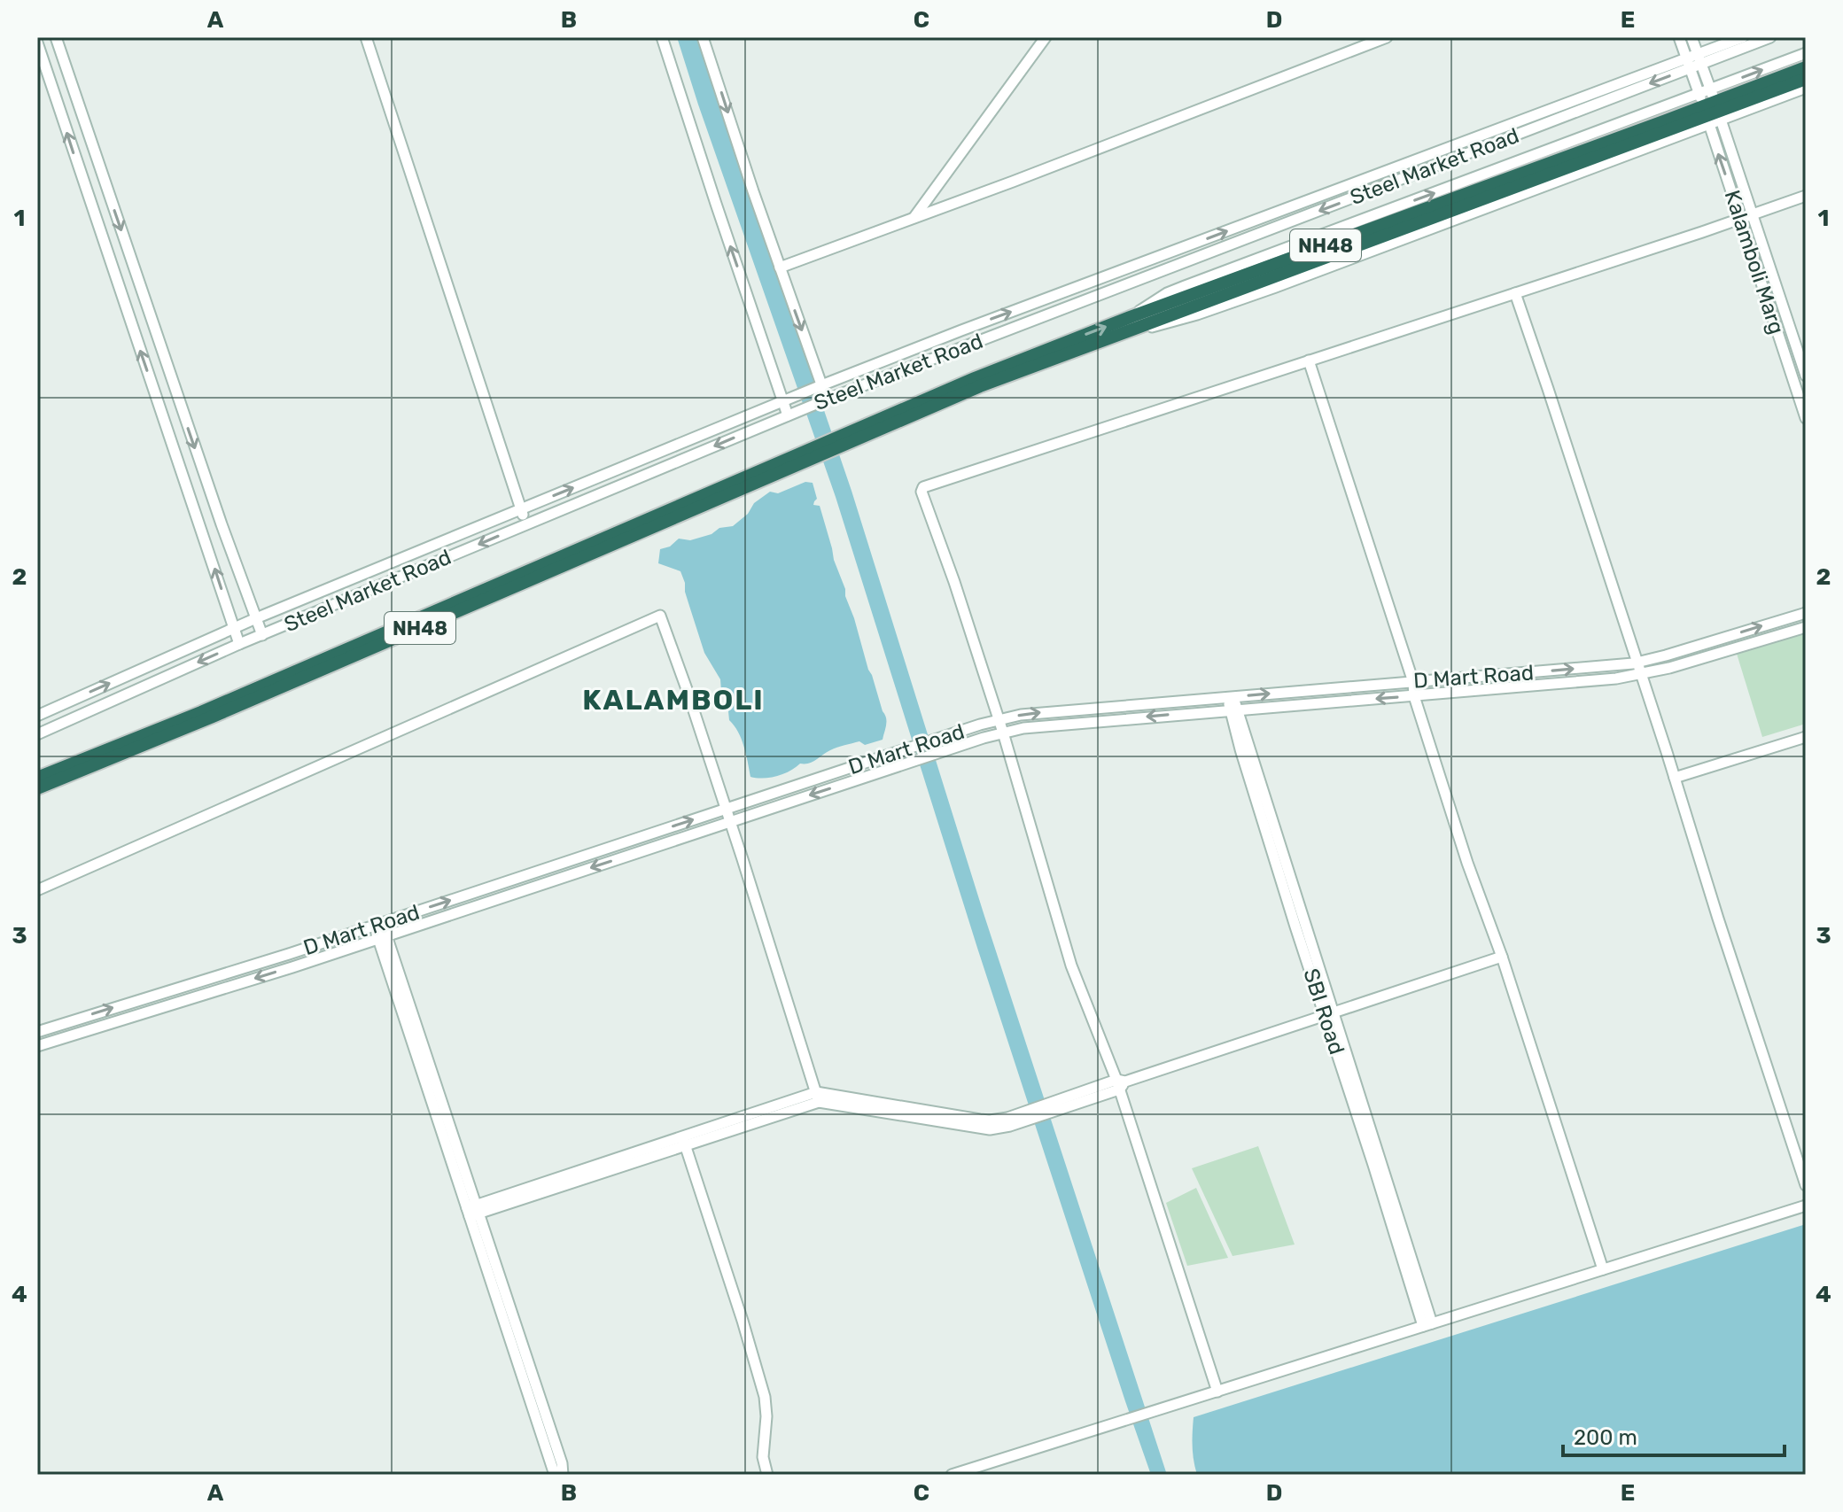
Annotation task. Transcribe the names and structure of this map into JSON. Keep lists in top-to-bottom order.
{
  "streets": {
    "highway": ["NH48"],
    "street": [
      "Steel Market Road",
      "Kalamboli Marg",
      "D Mart Road",
      "SBI Road"
    ]
  },
  "crossings": [
    ["NH48", "Kalamboli Marg"],
    ["D Mart Road", "SBI Road"]
  ],
  "districts": ["KALAMBOLI"],
  "scale_bar": "200 m",
  "grid": {
    "columns": [
      "A",
      "B",
      "C",
      "D",
      "E"
    ],
    "rows": [
      "1",
      "2",
      "3",
      "4"
    ]
  }
}
